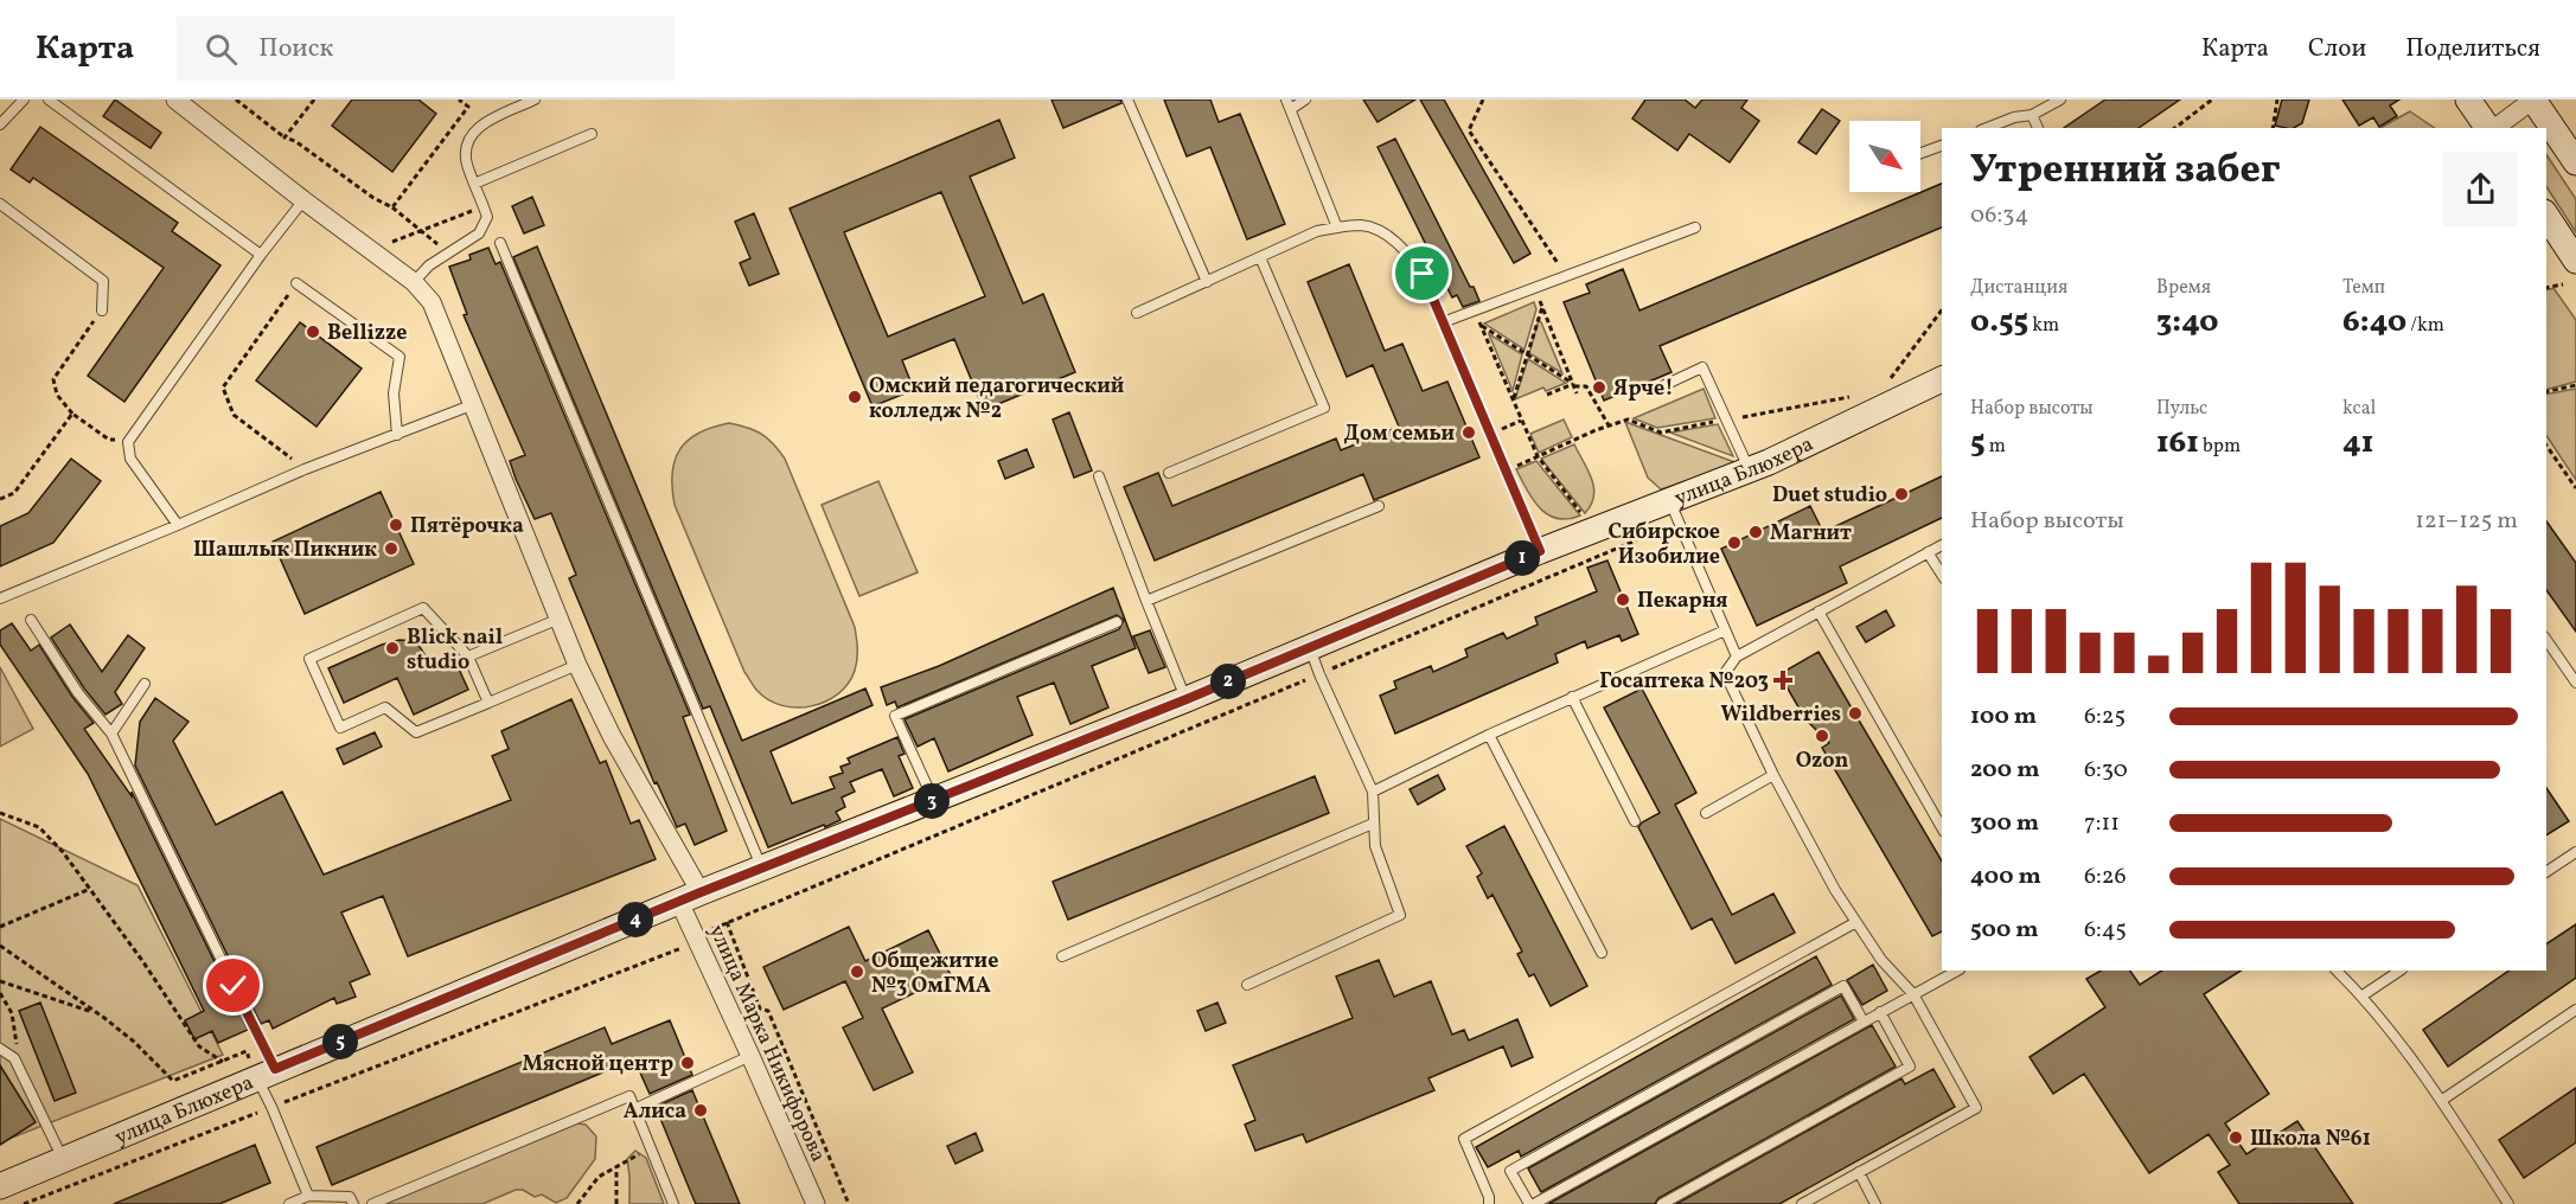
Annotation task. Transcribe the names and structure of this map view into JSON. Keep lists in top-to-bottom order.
{
  "streets": {
    "street": ["улица Блюхера", "улица Марка Никифорова"]
  },
  "crossings": [
    ["улица Блюхера", "улица Марка Никифорова"]
  ],
  "places": {
    "other": [
      "Bellizze",
      "Ярче!",
      "Омский педагогический колледж №2",
      "Дом семьи",
      "Duet studio",
      "Пятёрочка",
      "Магнит",
      "Сибирское Изобилие",
      "Шашлык Пикник",
      "Пекарня",
      "Blick nail studio",
      "Wildberries",
      "Ozon",
      "Общежитие №3 ОмГМА",
      "Мясной центр",
      "Алиса",
      "Школа №61"
    ],
    "health": ["Госаптека №203"]
  },
  "north": "bottom right",
  "page": {
    "header": "Карта",
    "search": "Поиск",
    "nav": ["Карта", "Слои", "Поделиться"],
    "heading": ["Утренний забег", "06:34"],
    "stats": [
      ["Дистанция", "0.55 km"],
      ["Время", "3:40"],
      ["Темп", "6:40 /km"],
      ["Набор высоты", "5 m"],
      ["Пульс", "161 bpm"],
      ["kcal", "41"]
    ],
    "chart": ["Набор высоты", "121–125 m"],
    "pins": [
      "1",
      "2",
      "3",
      "4",
      "5"
    ],
    "list": [
      {
        "name": "100 m",
        "note": "6:25"
      },
      {
        "name": "200 m",
        "note": "6:30"
      },
      {
        "name": "300 m",
        "note": "7:11"
      },
      {
        "name": "400 m",
        "note": "6:26"
      },
      {
        "name": "500 m",
        "note": "6:45"
      }
    ]
  }
}
